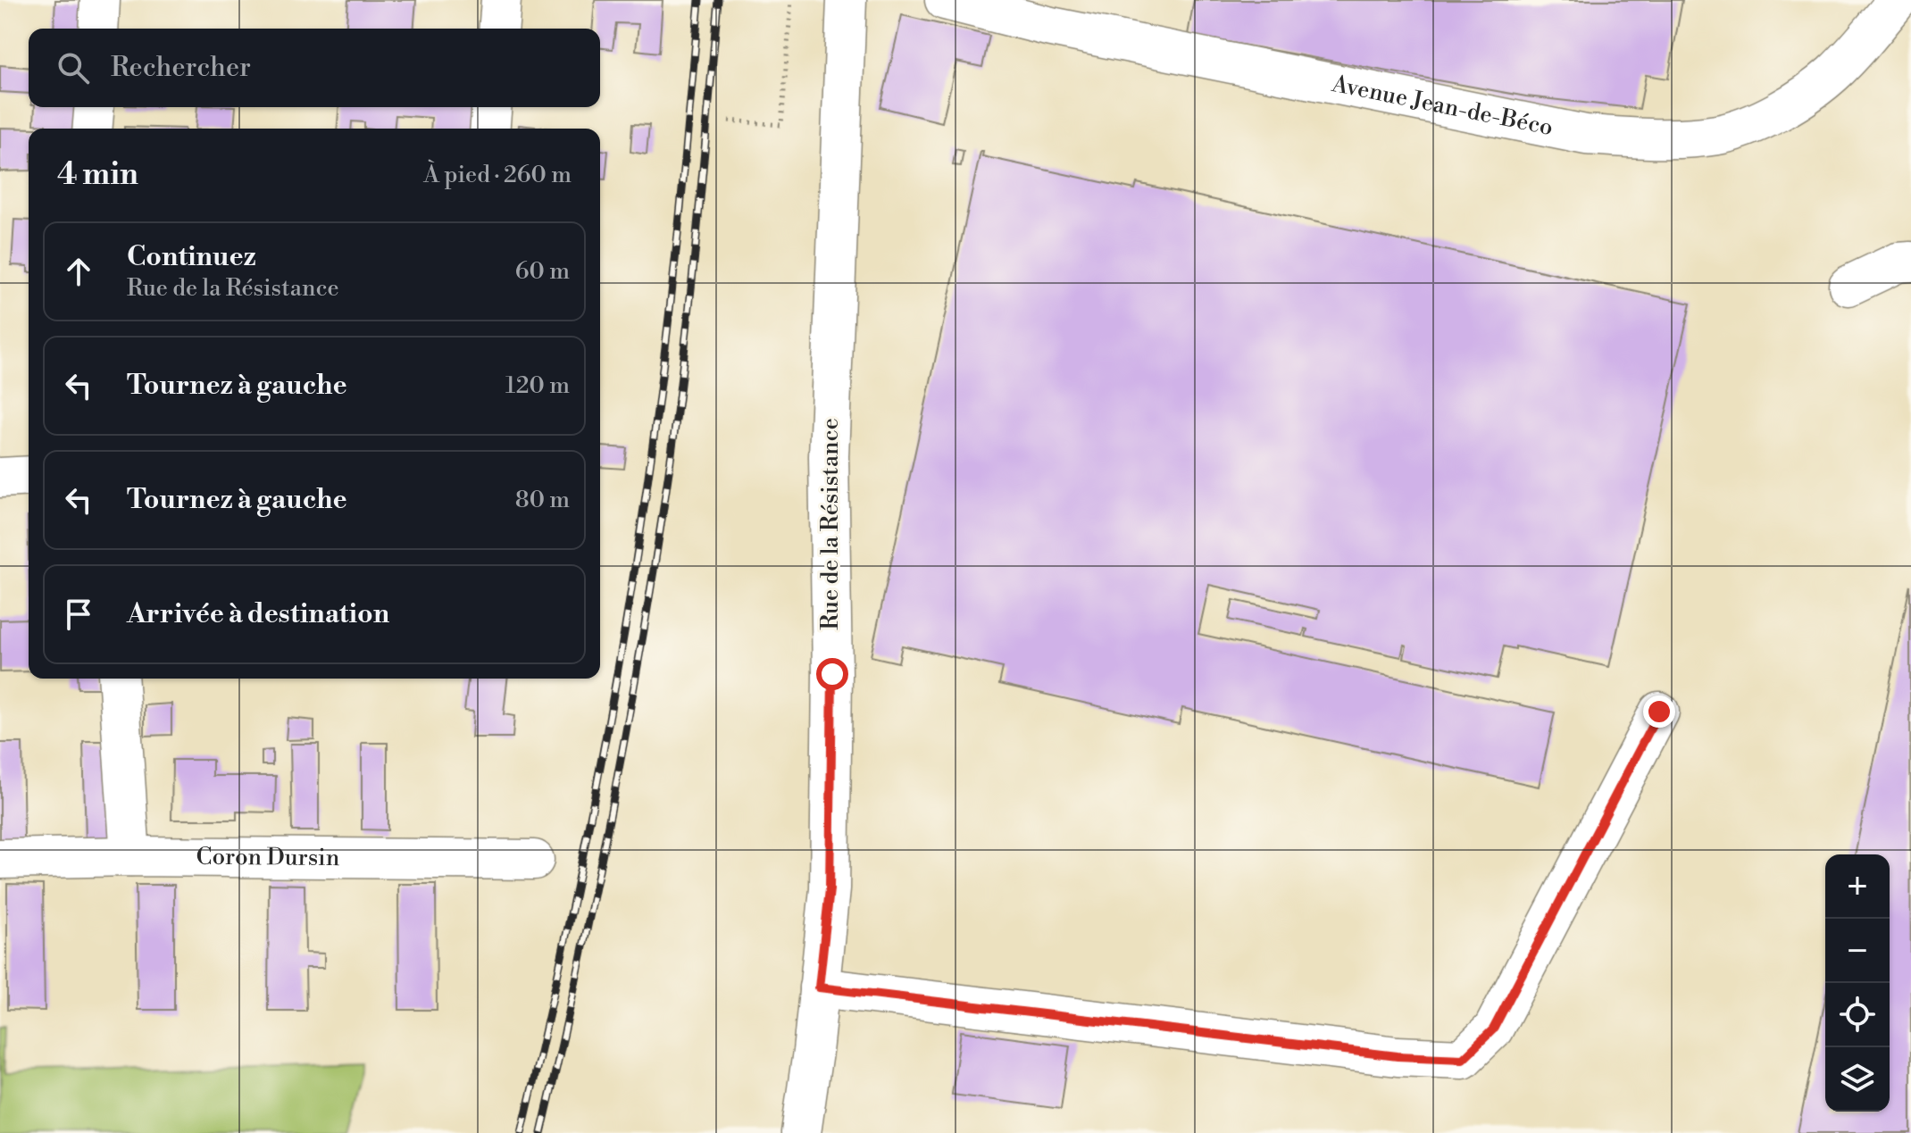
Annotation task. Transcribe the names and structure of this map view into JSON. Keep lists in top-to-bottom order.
{
  "streets": {
    "street": ["Avenue Jean-de-Béco", "Rue de la Résistance", "Coron Dursin"]
  },
  "page": {
    "search": "Rechercher",
    "heading": ["4 min", "À pied · 260 m"],
    "list": [
      ["Continuez", "Rue de la Résistance", "60 m"],
      ["Tournez à gauche", "120 m"],
      ["Tournez à gauche", "80 m"],
      "Arrivée à destination"
    ],
    "map_buttons": ["+", "−"]
  }
}
